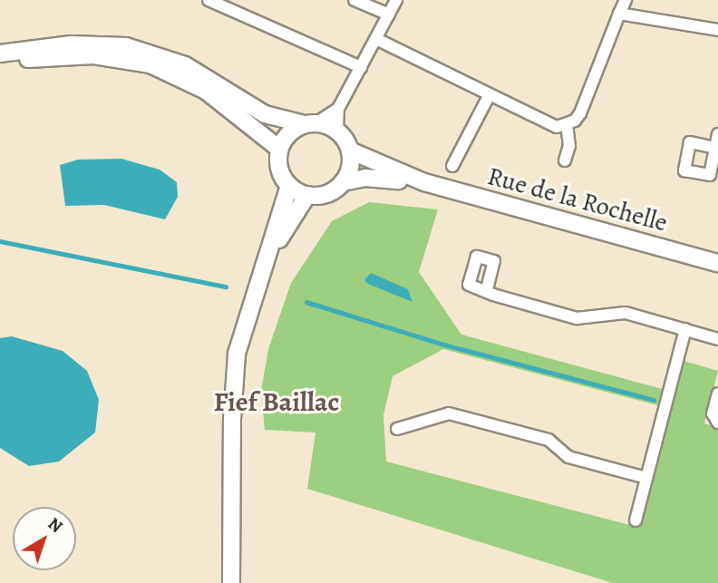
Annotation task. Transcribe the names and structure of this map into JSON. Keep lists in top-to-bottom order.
{
  "streets": {
    "main road": ["Rue de la Rochelle"]
  },
  "districts": ["Fief Baillac"],
  "north": "top right"
}
